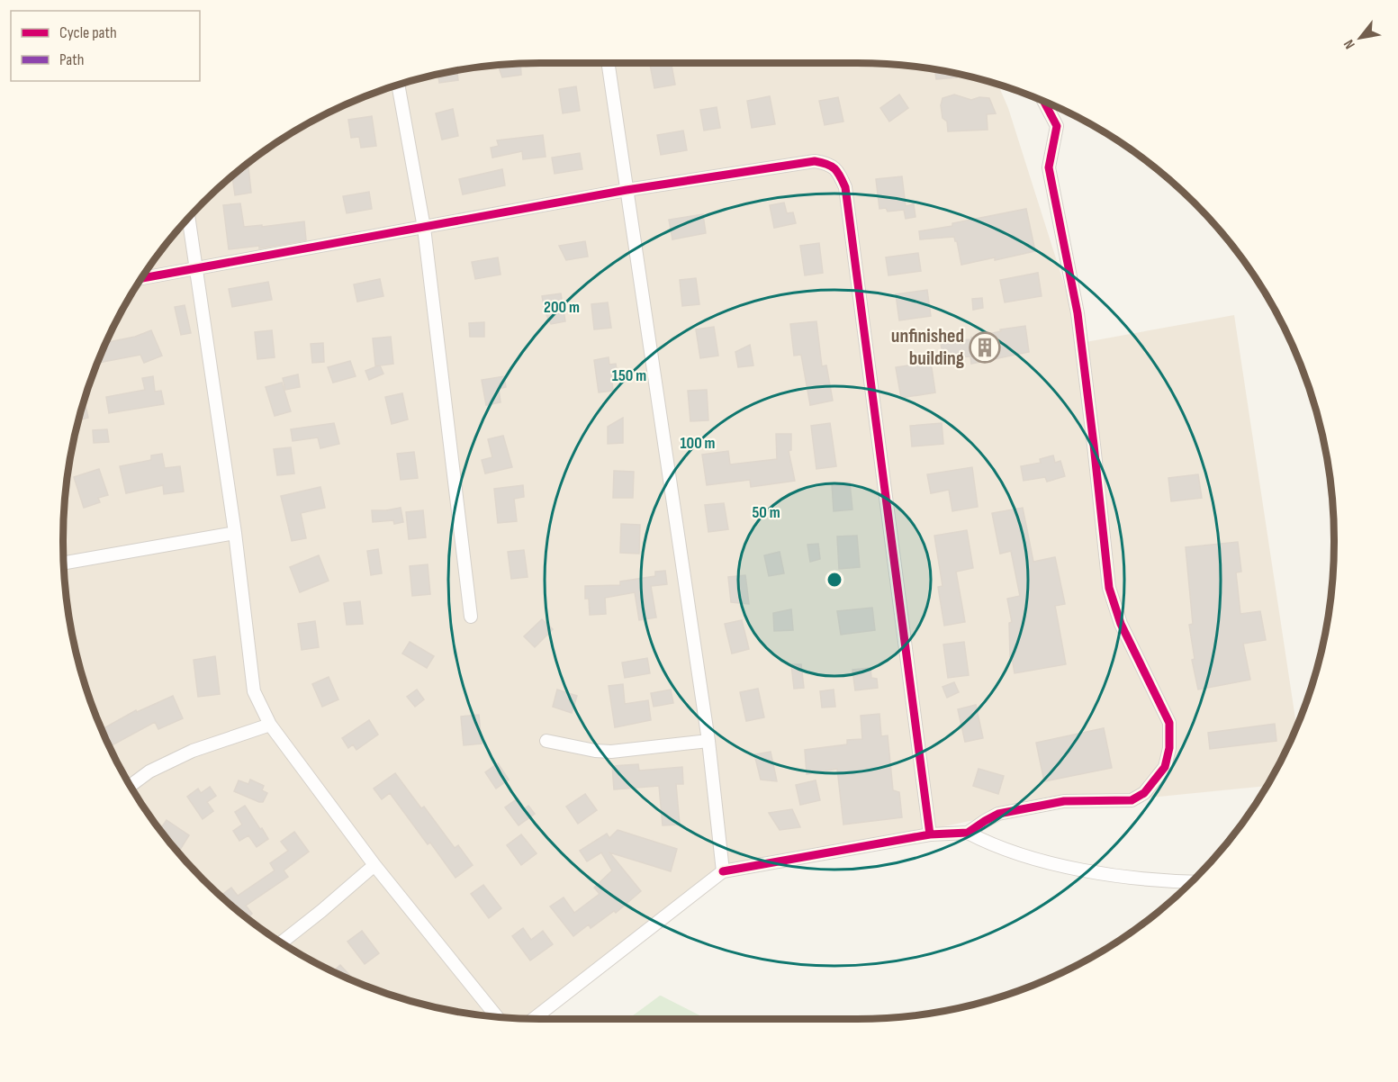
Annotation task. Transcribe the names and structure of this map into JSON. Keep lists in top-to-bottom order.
{
  "places": {
    "building": ["unfinished building"]
  },
  "legend": ["Cycle path", "Path"],
  "north": "bottom left",
  "rings": [
    "200 m",
    "150 m",
    "100 m",
    "50 m"
  ]
}
